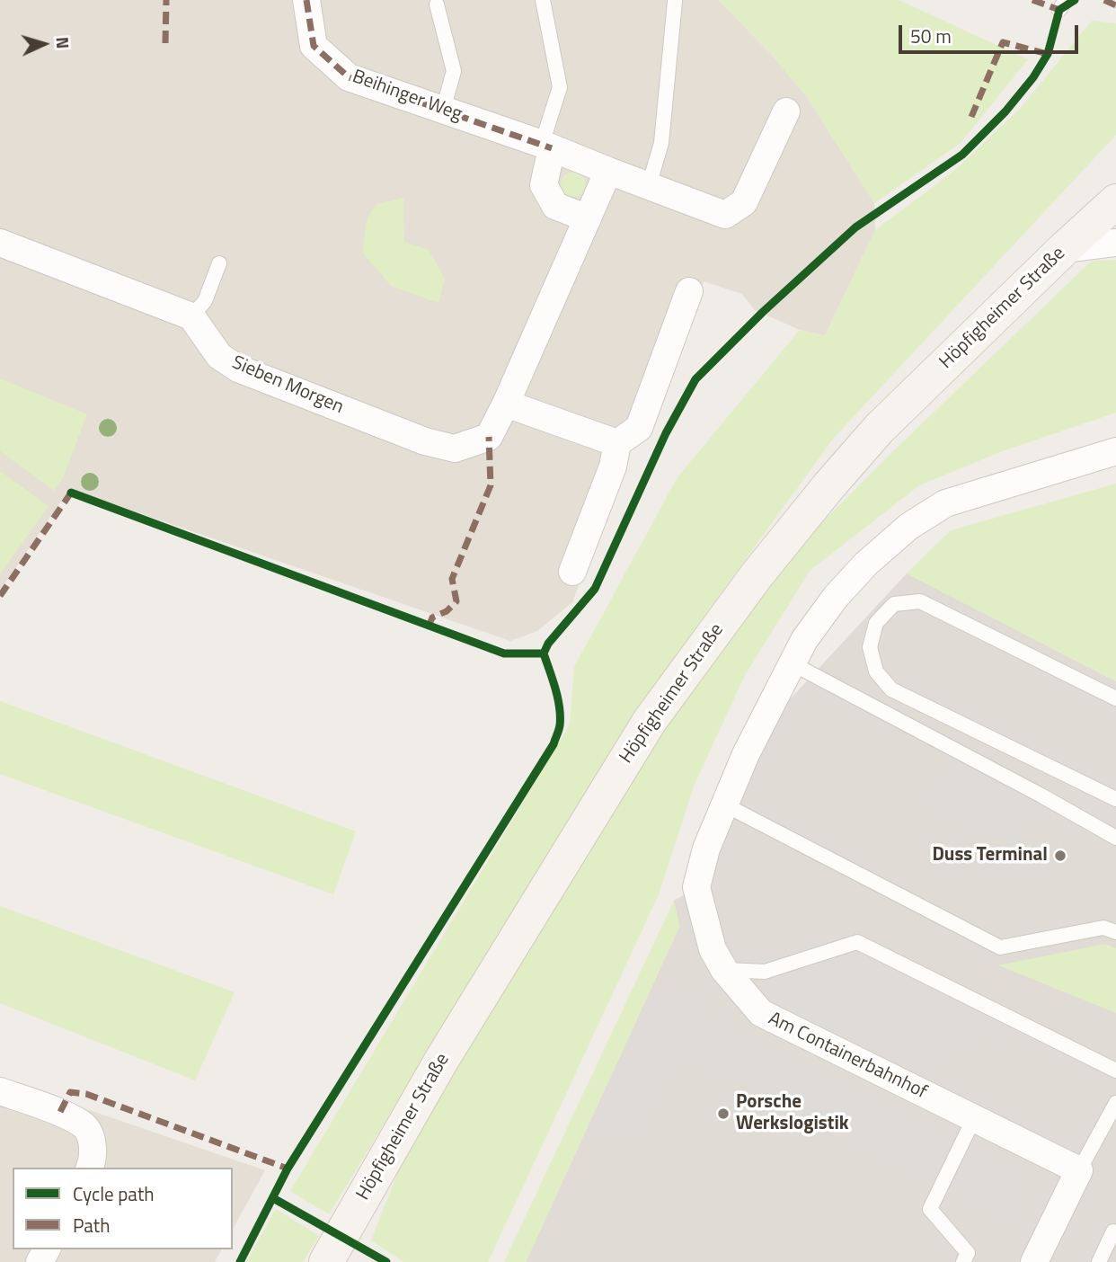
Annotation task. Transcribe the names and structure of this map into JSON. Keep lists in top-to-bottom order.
{
  "streets": {
    "main road": ["Höpfigheimer Straße"],
    "street": ["Beihinger Weg", "Sieben Morgen", "Am Containerbahnhof"]
  },
  "places": ["Duss Terminal", "Porsche Werkslogistik"],
  "legend": ["Cycle path", "Path"],
  "scale_bar": "50 m",
  "north": "right"
}
